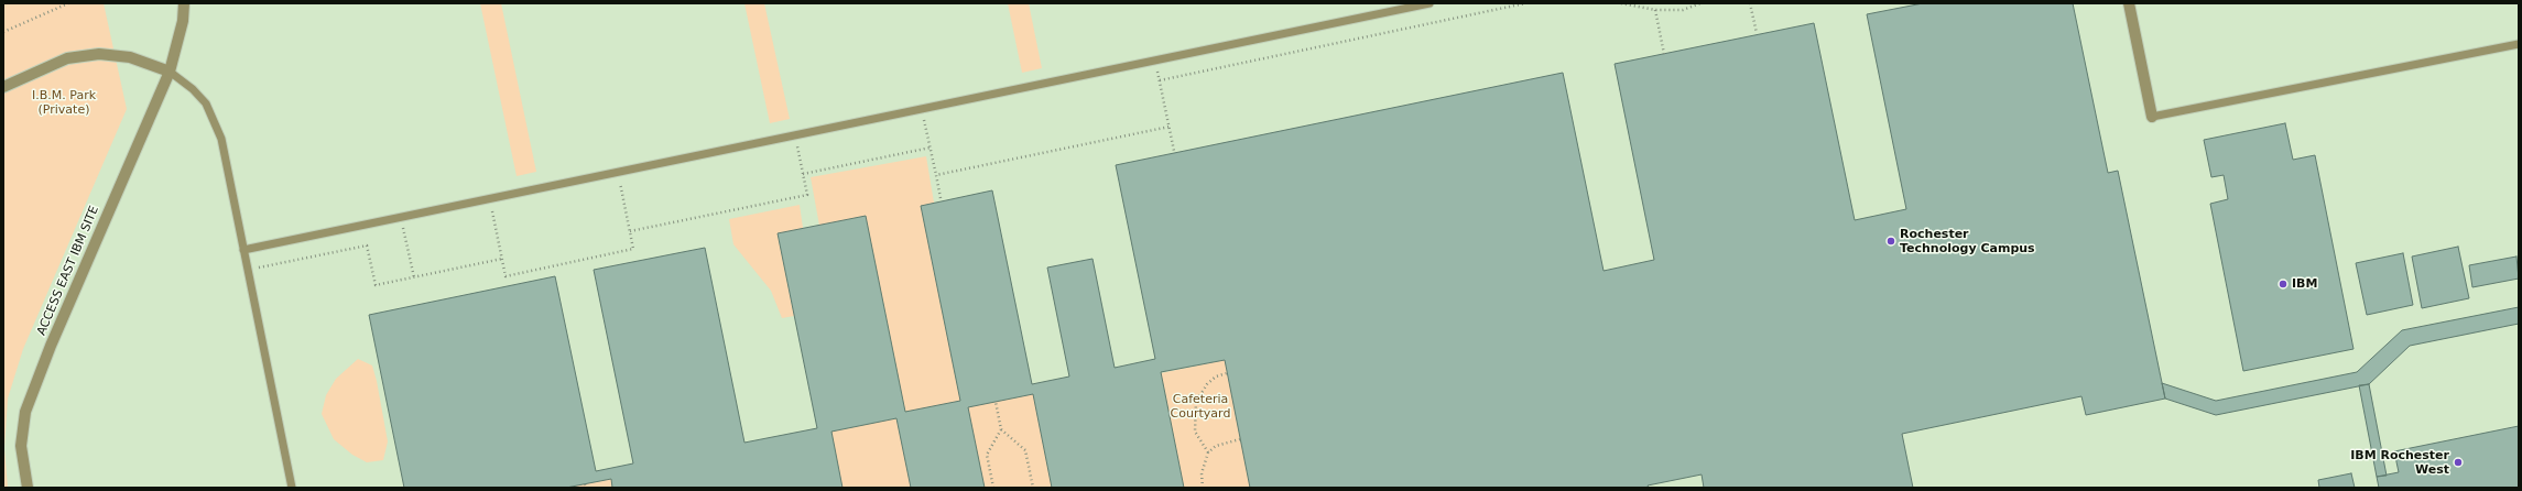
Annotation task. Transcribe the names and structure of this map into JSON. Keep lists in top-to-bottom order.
{
  "streets": {
    "street": ["ACCESS EAST IBM SITE"]
  },
  "parks": ["I.B.M. Park (Private)", "Cafeteria Courtyard"],
  "places": ["Rochester Technology Campus", "IBM", "IBM Rochester West"]
}
